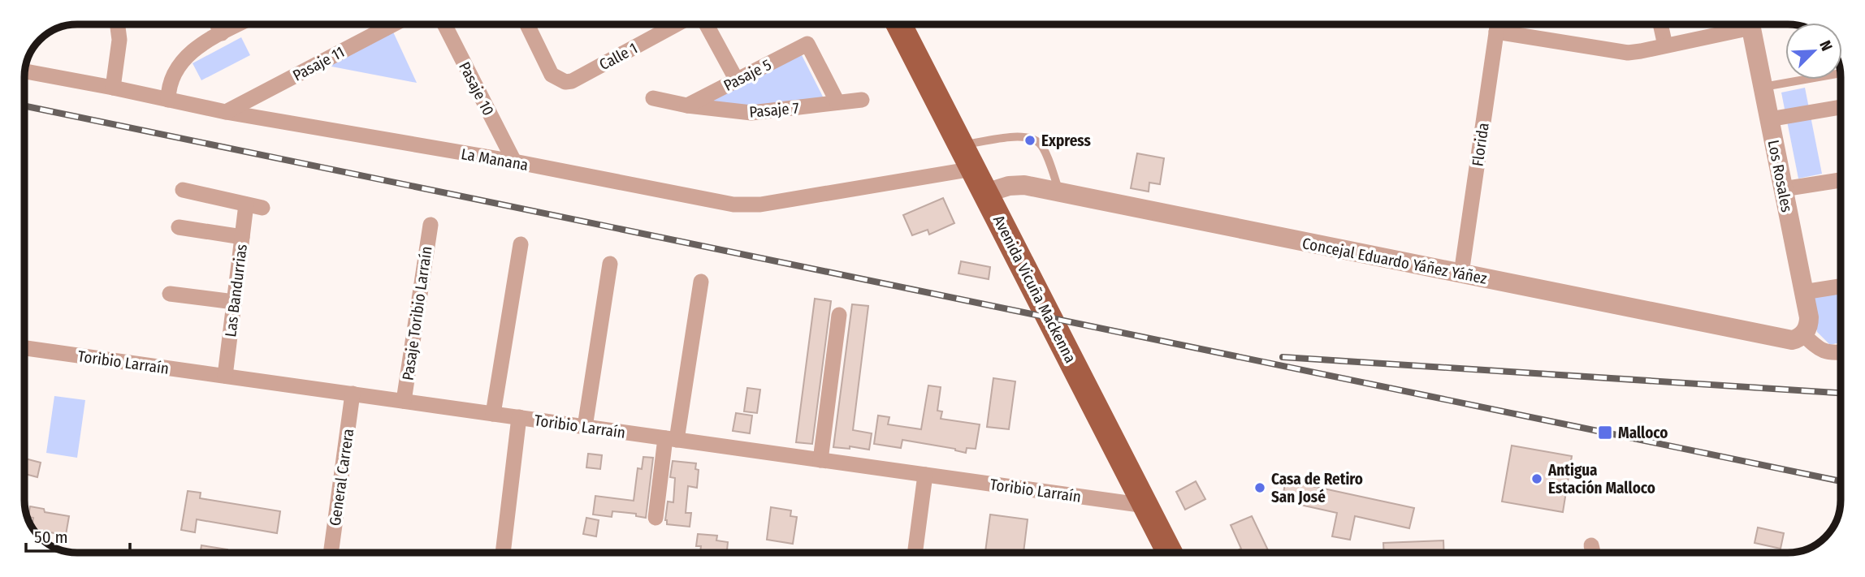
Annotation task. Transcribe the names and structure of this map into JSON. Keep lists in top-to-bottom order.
{
  "streets": {
    "main road": ["Avenida Vicuña Mackenna"],
    "street": [
      "Calle 1",
      "Pasaje 11",
      "Pasaje 5",
      "Pasaje 10",
      "Pasaje 7",
      "Florida",
      "La Manana",
      "Los Rosales",
      "Concejal Eduardo Yáñez Yáñez",
      "Las Bandurrias",
      "Pasaje Toribio Larraín",
      "Toribio Larraín",
      "General Carrera"
    ]
  },
  "crossings": [
    ["Pasaje 11", "La Manana"],
    ["Pasaje 5", "Pasaje 7"],
    ["Pasaje 10", "La Manana"],
    ["Florida", "Concejal Eduardo Yáñez Yáñez"],
    ["La Manana", "Avenida Vicuña Mackenna"],
    ["Los Rosales", "Concejal Eduardo Yáñez Yáñez"],
    ["Concejal Eduardo Yáñez Yáñez", "Avenida Vicuña Mackenna"],
    ["Avenida Vicuña Mackenna", "Toribio Larraín"],
    ["Las Bandurrias", "Toribio Larraín"],
    ["Pasaje Toribio Larraín", "Toribio Larraín"],
    ["Toribio Larraín", "General Carrera"]
  ],
  "places": {
    "other": ["Express", "Antigua Estación Malloco", "Casa de Retiro San José"],
    "transit": ["Malloco"]
  },
  "scale_bar": "50 m",
  "north": "top right"
}
